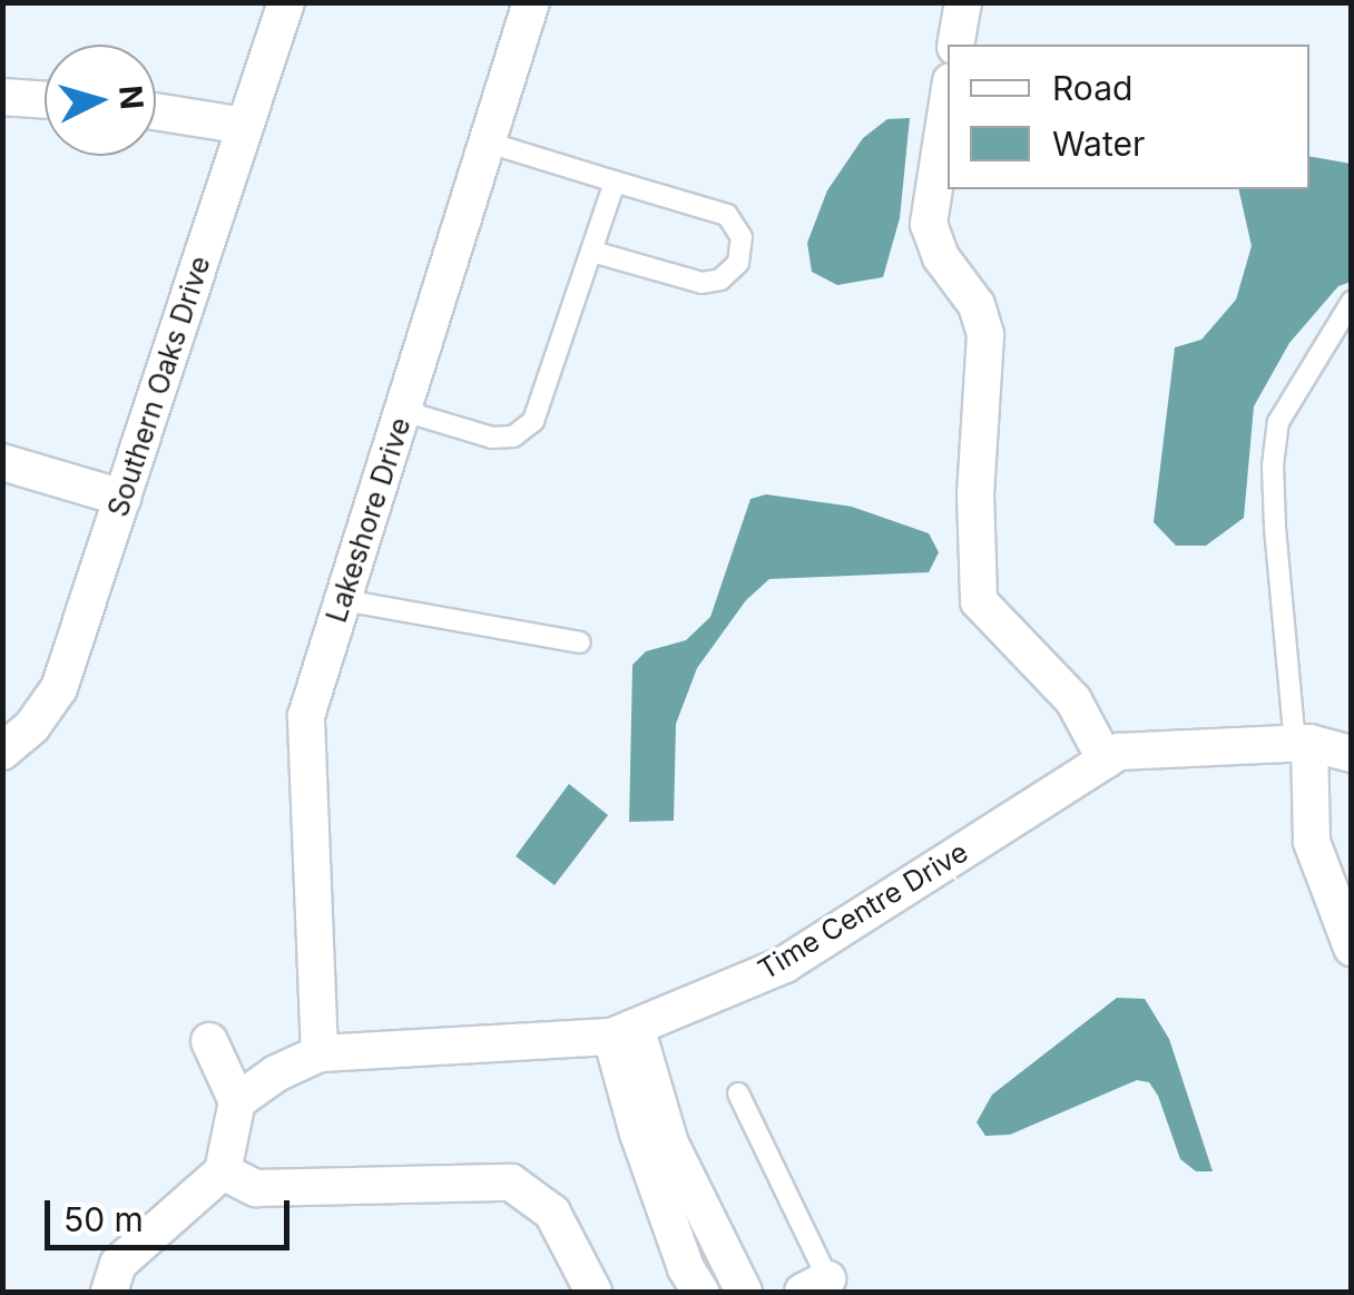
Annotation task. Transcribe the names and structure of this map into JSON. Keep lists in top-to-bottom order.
{
  "streets": {
    "street": ["Southern Oaks Drive", "Lakeshore Drive", "Time Centre Drive"]
  },
  "crossings": [
    ["Lakeshore Drive", "Time Centre Drive"]
  ],
  "legend": ["Road", "Water"],
  "scale_bar": "50 m",
  "north": "right"
}
